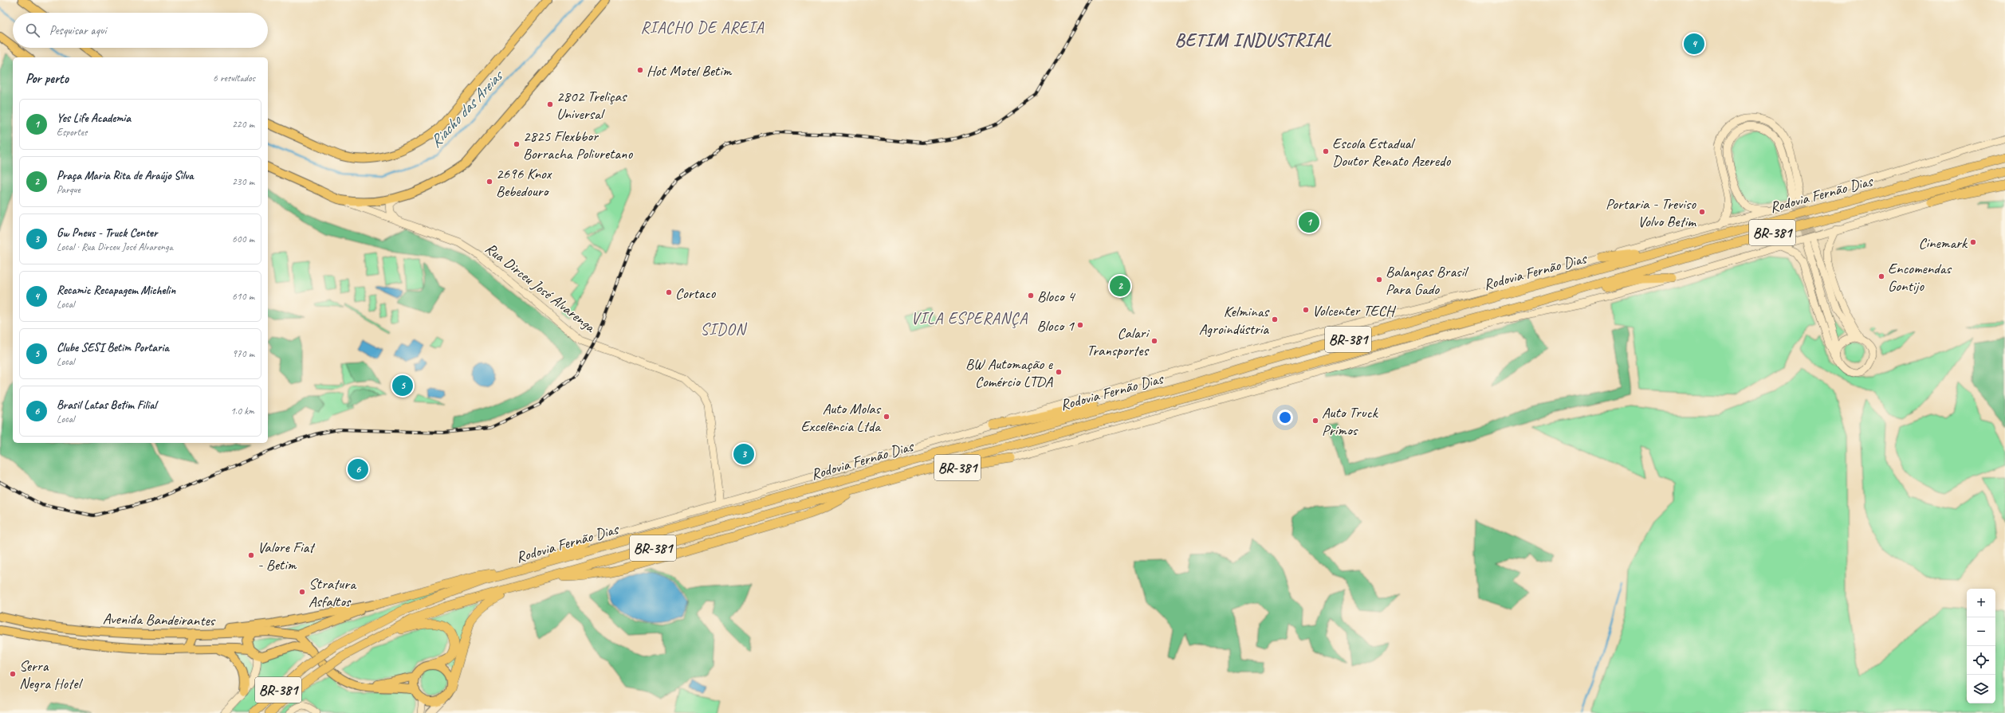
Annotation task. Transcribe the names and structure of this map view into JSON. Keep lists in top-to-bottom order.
{
  "streets": {
    "highway": ["Rodovia Fernão Dias", "BR-381"],
    "main road": ["Rua Dirceu José Alvarenga", "Avenida Bandeirantes"]
  },
  "crossings": [
    ["Rodovia Fernão Dias", "BR-381"],
    ["Rodovia Fernão Dias", "Rua Dirceu José Alvarenga"]
  ],
  "districts": [
    "RIACHO DE AREIA",
    "BETIM INDUSTRIAL",
    "VILA ESPERANÇA",
    "SIDON"
  ],
  "water": ["Riacho das Areias"],
  "places": [
    "Hot Motel Betim",
    "2802 Treliças Universal",
    "2825 Flexbbor Borracha Poliuretano",
    "Escola Estadual Doutor Renato Azeredo",
    "2696 Knox Bebedouro",
    "Portaria - Treviso Volvo Betim",
    "Cinemark",
    "Encomendas Gontijo",
    "Balanças Brasil Para Gado",
    "Cortaco",
    "Bloco 4",
    "Volcenter TECH",
    "Kelminas Agroindústria",
    "Bloco 1",
    "Calari Transportes",
    "BW Automação e Comércio LTDA",
    "Auto Molas Excelência Ltda",
    "Auto Truck Primos",
    "Valore Fiat - Betim",
    "Stratura Asfaltos",
    "Serra Negra Hotel"
  ],
  "page": {
    "search": "Pesquisar aqui",
    "pins": [
      "4",
      "1",
      "2",
      "5",
      "3",
      "6"
    ],
    "heading": ["Por perto", "6 resultados"],
    "list": [
      {
        "mark": "1",
        "name": "Yes Life Academia",
        "note": "Esportes",
        "value": "220 m"
      },
      {
        "mark": "2",
        "name": "Praça Maria Rita de Araújo Silva",
        "note": "Parque",
        "value": "230 m"
      },
      {
        "mark": "3",
        "name": "Gw Pneus - Truck Center",
        "note": "Local · Rua Dirceu José Alvarenga",
        "value": "600 m"
      },
      {
        "mark": "4",
        "name": "Recamic Recapagem Michelin",
        "note": "Local",
        "value": "610 m"
      },
      {
        "mark": "5",
        "name": "Clube SESI Betim Portaria",
        "note": "Local",
        "value": "970 m"
      },
      {
        "mark": "6",
        "name": "Brasil Latas Betim Filial",
        "note": "Local",
        "value": "1.0 km"
      }
    ],
    "map_buttons": ["+", "−"]
  }
}
